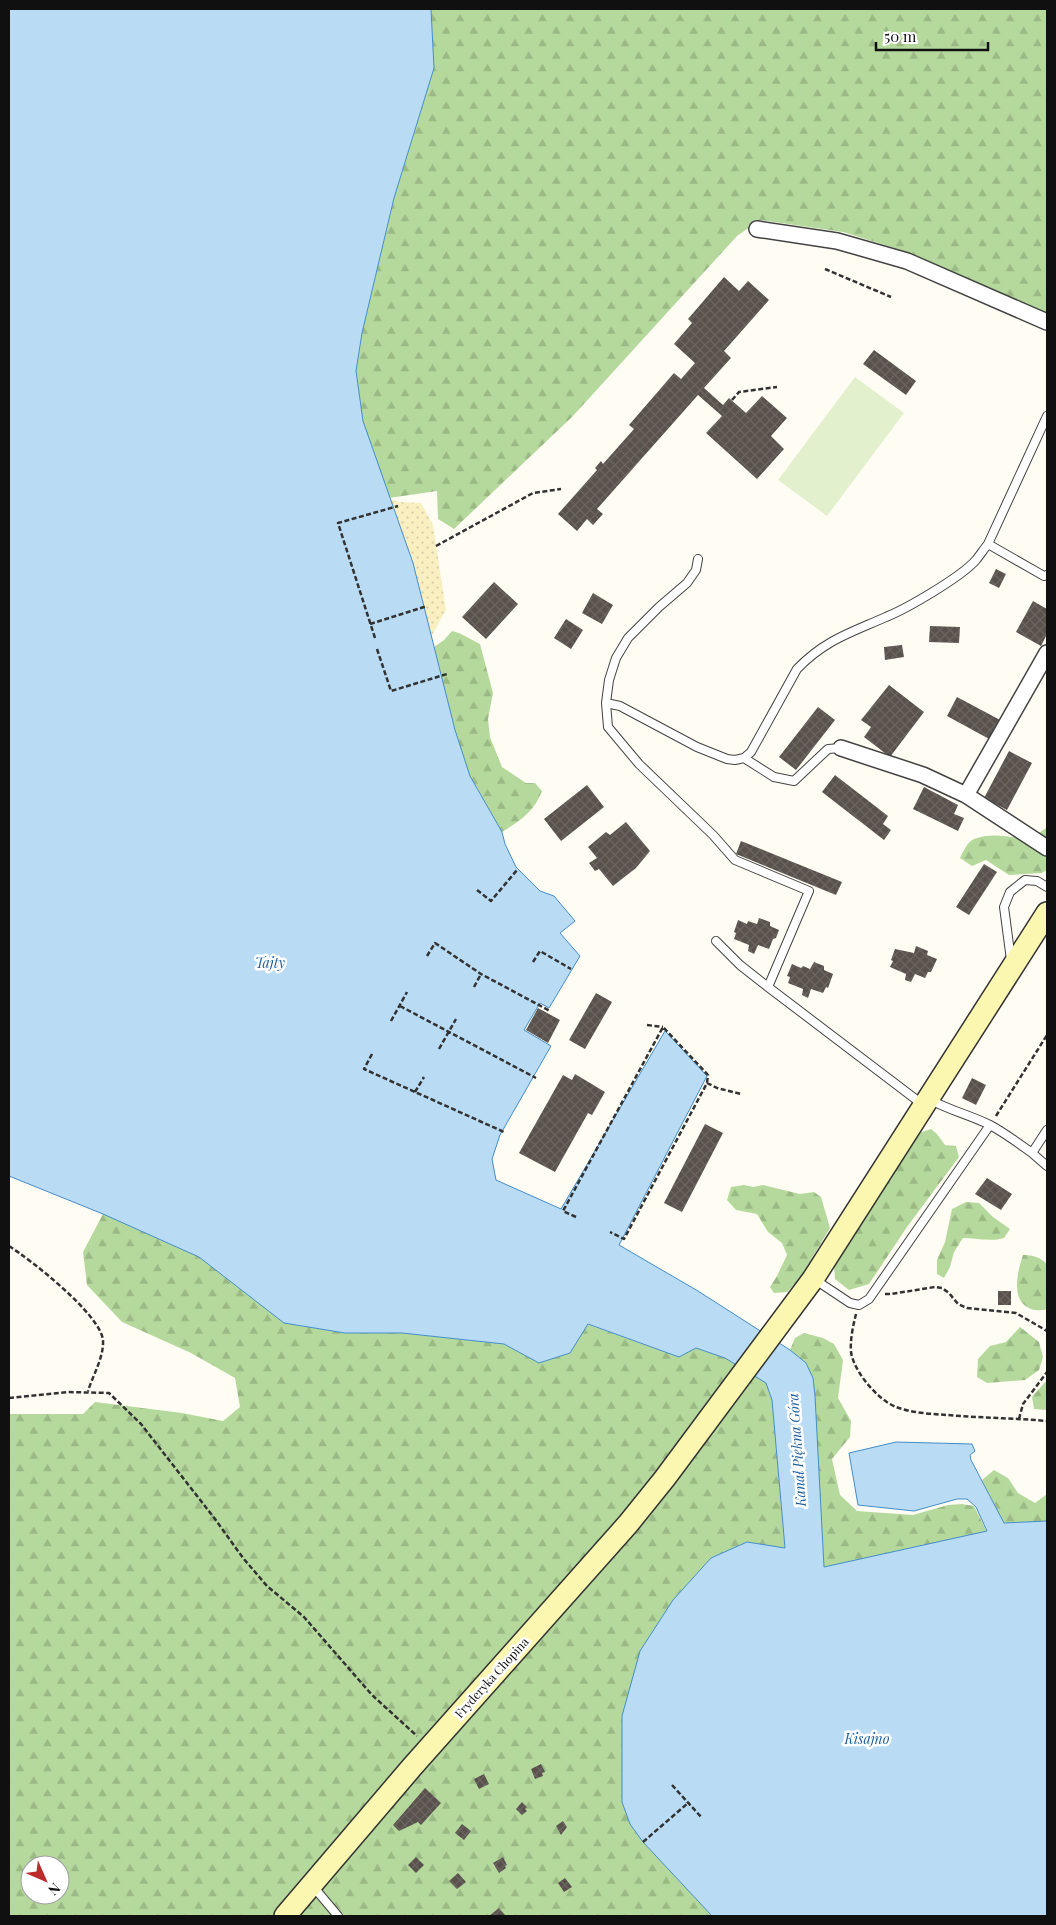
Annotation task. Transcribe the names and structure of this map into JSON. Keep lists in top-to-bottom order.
{
  "streets": {
    "main road": ["Fryderyka Chopina"]
  },
  "water": ["Tajty", "Kanał Piękna Góra", "Kisajno"],
  "scale_bar": "50 m",
  "north": "bottom right"
}
